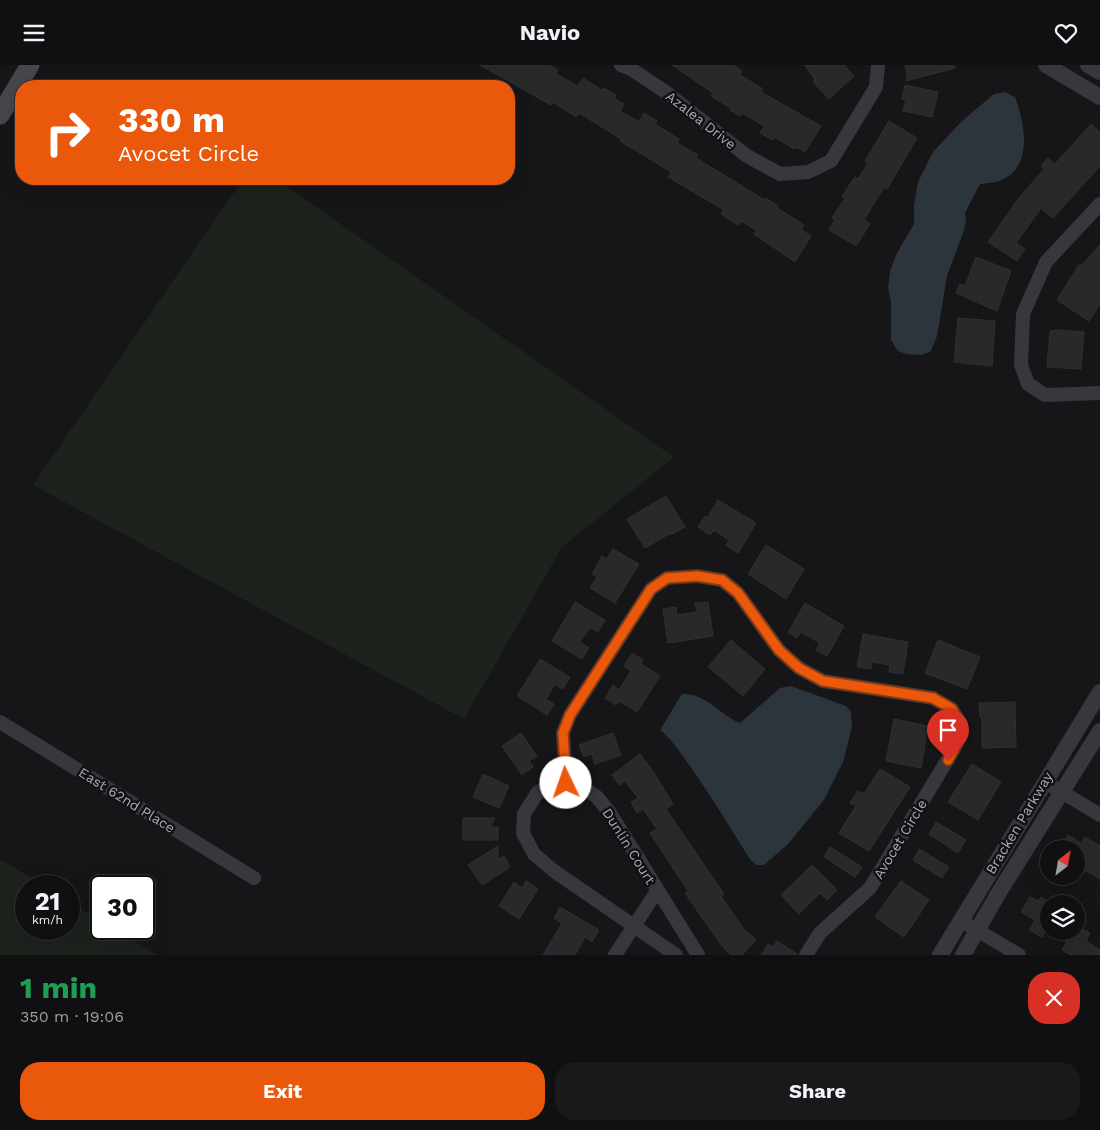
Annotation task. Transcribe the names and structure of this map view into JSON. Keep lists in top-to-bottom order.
{
  "streets": {
    "street": [
      "Azalea Drive",
      "East 62nd Place",
      "Bracken Parkway",
      "Avocet Circle",
      "Dunlin Court"
    ]
  },
  "crossings": [
    ["Avocet Circle", "Dunlin Court"]
  ],
  "north": "top right",
  "page": {
    "header": "Navio",
    "turn": ["330 m", "Avocet Circle"],
    "speed": "21 km/h",
    "limit": "30",
    "heading": ["1 min", "350 m · 19:06"],
    "buttons": ["Exit", "Share"]
  }
}
